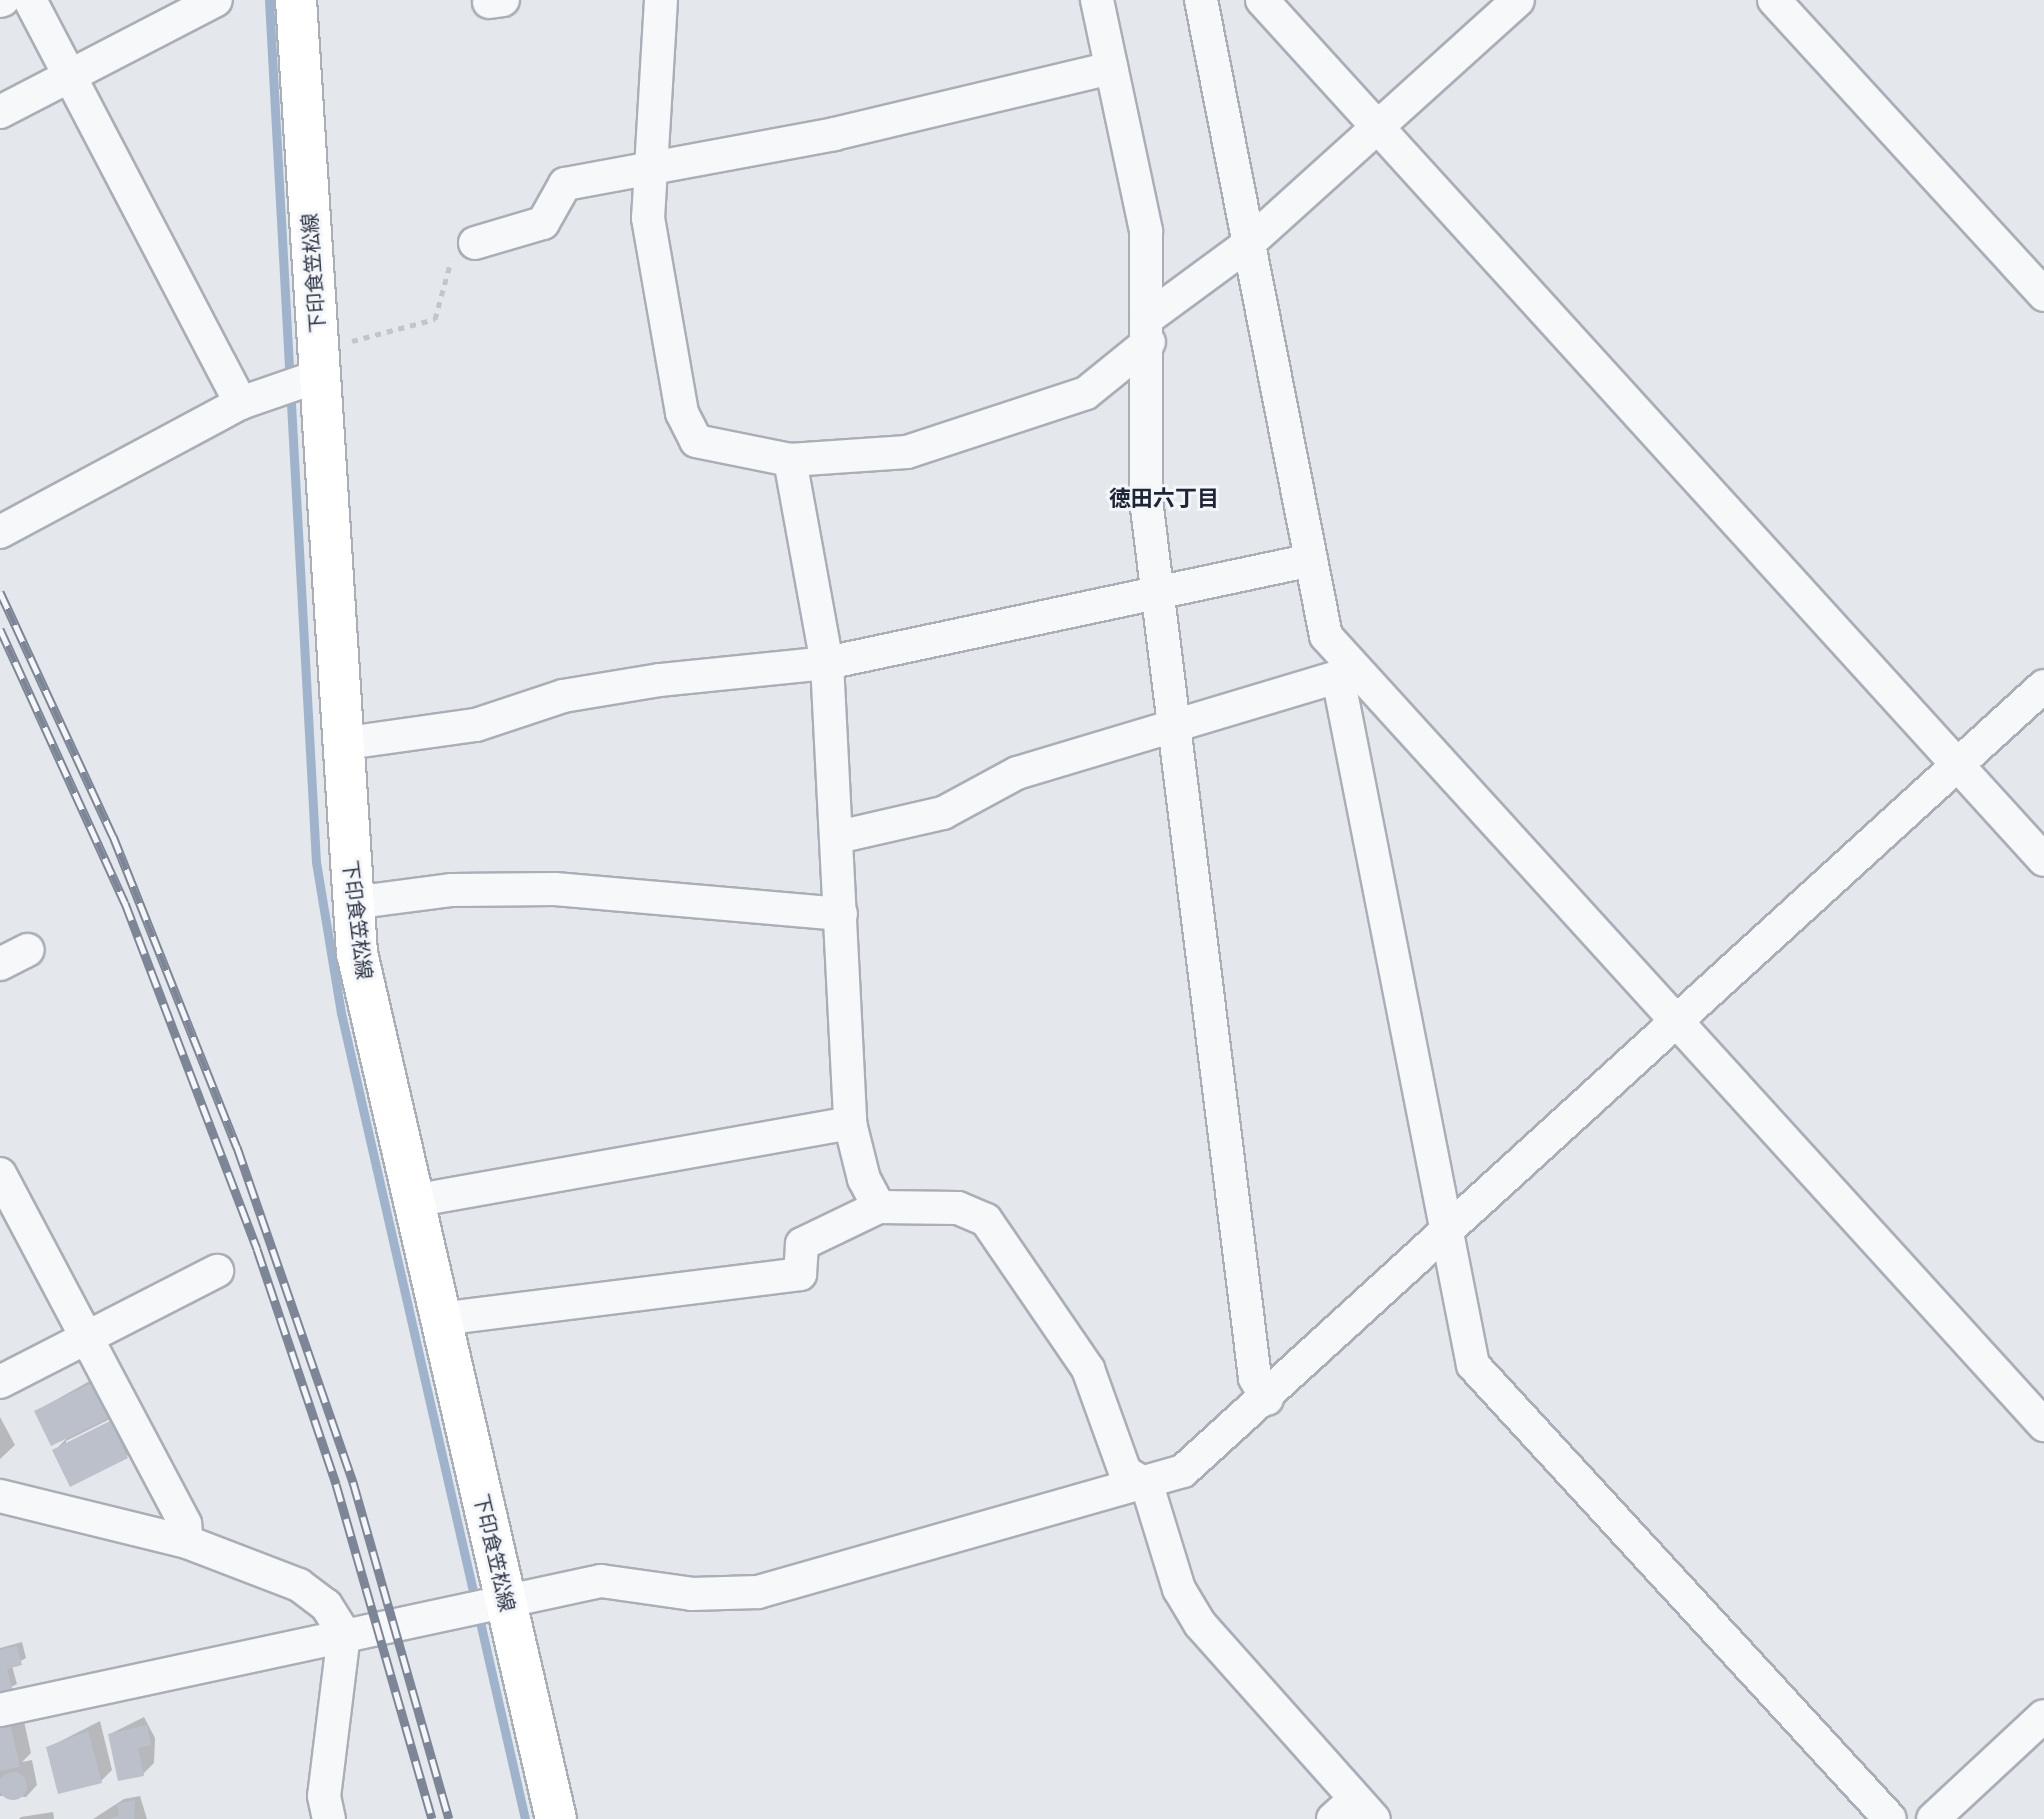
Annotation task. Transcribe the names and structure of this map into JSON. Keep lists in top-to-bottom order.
{
  "streets": {
    "main road": ["下印食笠松線"]
  },
  "districts": ["徳田六丁目"]
}
